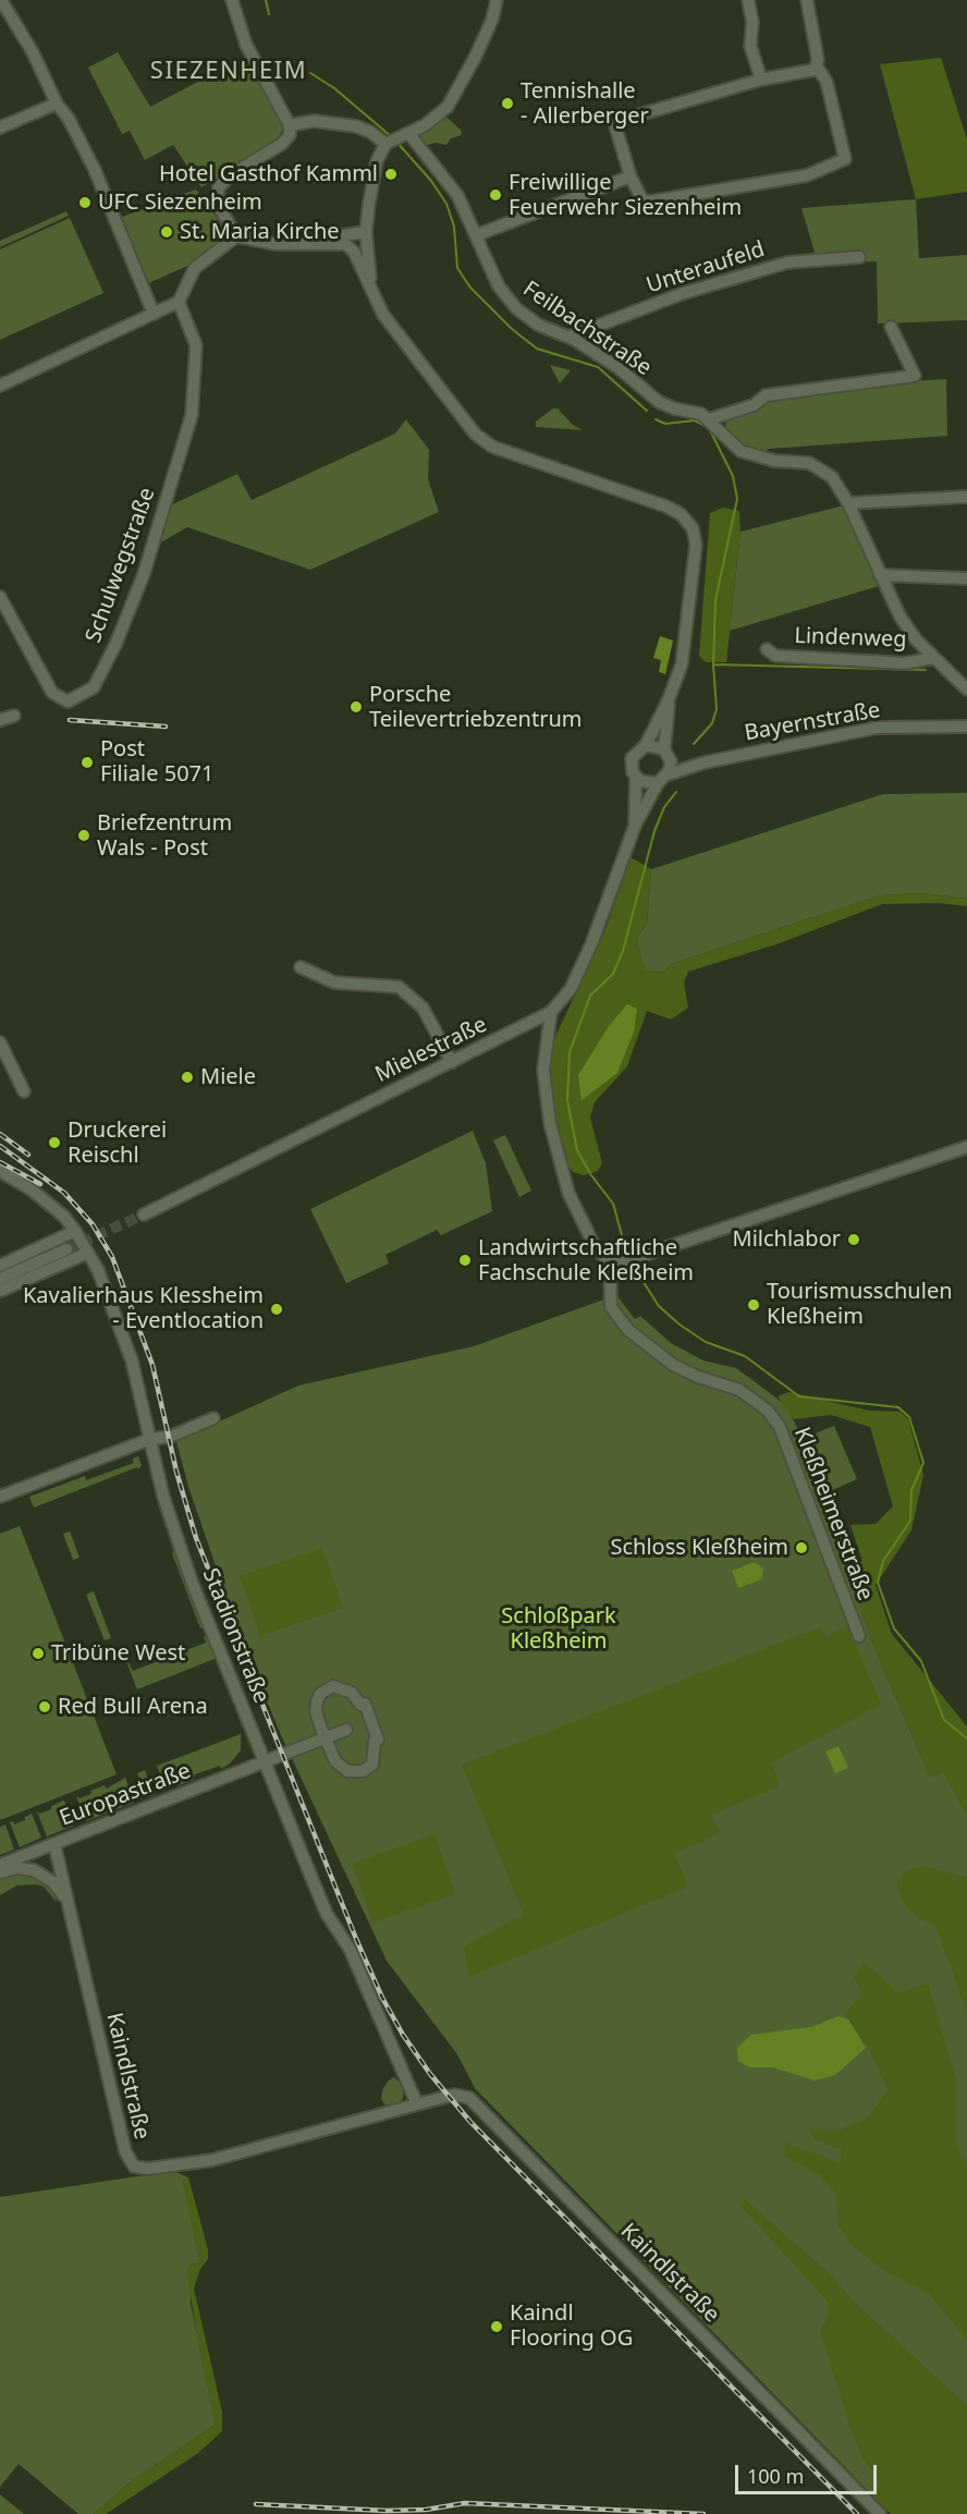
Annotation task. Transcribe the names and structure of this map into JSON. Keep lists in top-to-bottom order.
{
  "streets": {
    "street": [
      "Unteraufeld",
      "Feilbachstraße",
      "Schulwegstraße",
      "Lindenweg",
      "Bayernstraße",
      "Mielestraße",
      "Kleßheimerstraße",
      "Stadionstraße",
      "Europastraße",
      "Kaindlstraße"
    ]
  },
  "crossings": [
    ["Unteraufeld", "Feilbachstraße"],
    ["Feilbachstraße", "Lindenweg"],
    ["Bayernstraße", "Mielestraße"],
    ["Stadionstraße", "Europastraße"],
    ["Europastraße", "Kaindlstraße"]
  ],
  "districts": ["SIEZENHEIM"],
  "parks": ["Schloßpark Kleßheim"],
  "places": [
    "Tennishalle - Allerberger",
    "Hotel Gasthof Kamml",
    "Freiwillige Feuerwehr Siezenheim",
    "UFC Siezenheim",
    "St. Maria Kirche",
    "Porsche Teilevertriebzentrum",
    "Post Filiale 5071",
    "Briefzentrum Wals - Post",
    "Miele",
    "Druckerei Reischl",
    "Milchlabor",
    "Landwirtschaftliche Fachschule Kleßheim",
    "Tourismusschulen Kleßheim",
    "Kavalierhaus Klessheim - Eventlocation",
    "Schloss Kleßheim",
    "Tribüne West",
    "Red Bull Arena",
    "Kaindl Flooring OG"
  ],
  "scale_bar": "100 m"
}
